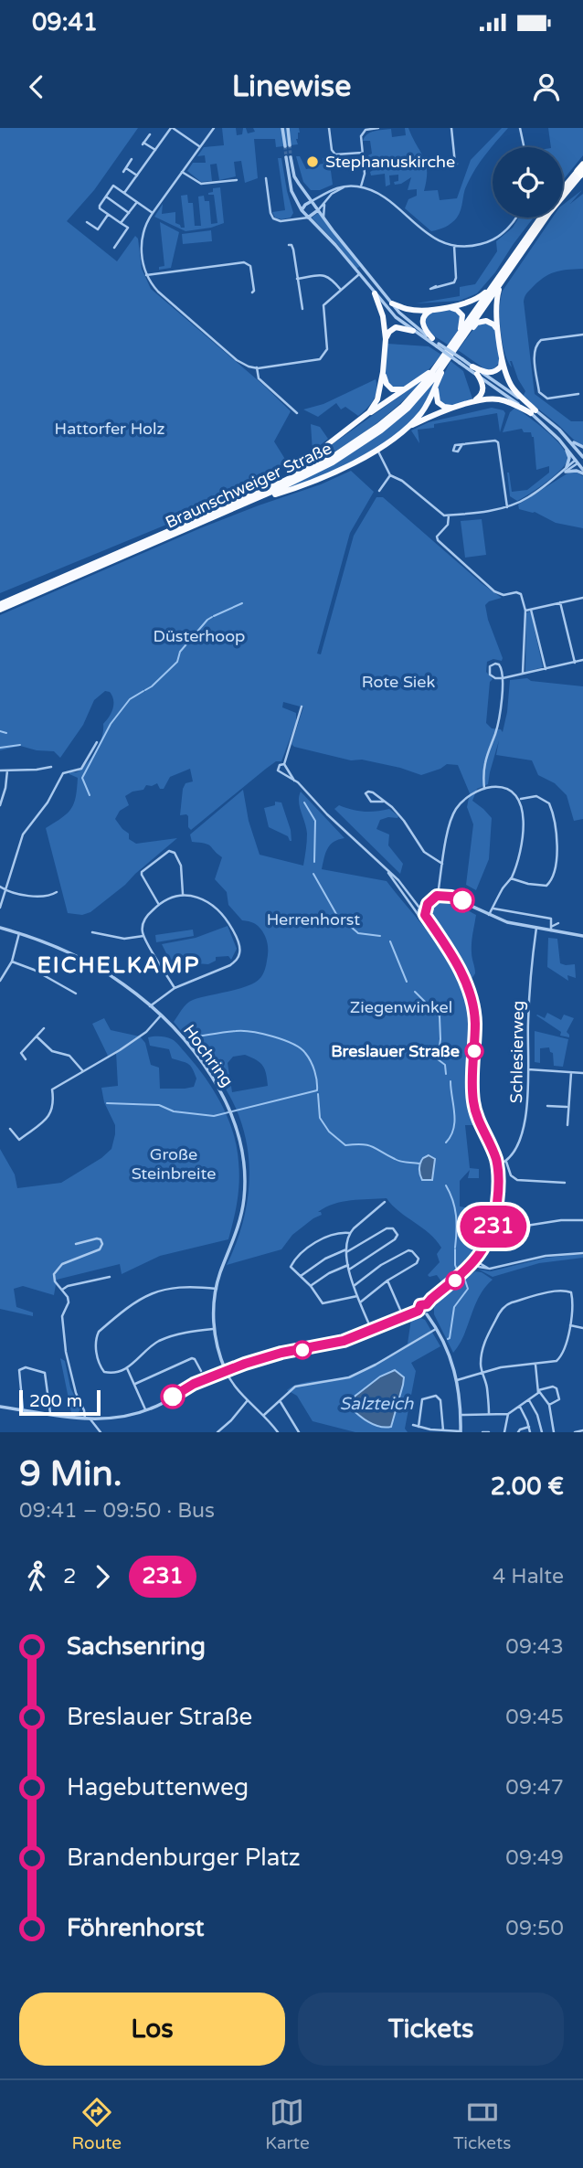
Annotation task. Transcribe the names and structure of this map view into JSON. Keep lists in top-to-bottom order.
{
  "streets": {
    "highway": ["Braunschweiger Straße"],
    "street": ["Schlesierweg", "Hochring"]
  },
  "districts": ["EICHELKAMP"],
  "water": ["Salzteich"],
  "parks": [
    "Hattorfer Holz",
    "Düsterhoop",
    "Rote Siek",
    "Herrenhorst",
    "Ziegenwinkel",
    "Große Steinbreite"
  ],
  "places": ["Stephanuskirche", "Breslauer Straße"],
  "lines": ["bus line 231"],
  "scale_bar": "200 m",
  "page": {
    "status": "09:41",
    "header": "Linewise",
    "on_map": "231",
    "scale": "200 m",
    "heading": ["9 Min.", "09:41 – 09:50 · Bus", "2.00 €"],
    "legs": ["2", "231", "4 Halte"],
    "list": [
      {
        "name": "Sachsenring",
        "value": "09:43"
      },
      {
        "name": "Breslauer Straße",
        "value": "09:45"
      },
      {
        "name": "Hagebuttenweg",
        "value": "09:47"
      },
      {
        "name": "Brandenburger Platz",
        "value": "09:49"
      },
      {
        "name": "Föhrenhorst",
        "value": "09:50"
      }
    ],
    "buttons": ["Los", "Tickets"],
    "tabs": ["Route", "Karte", "Tickets"]
  }
}
